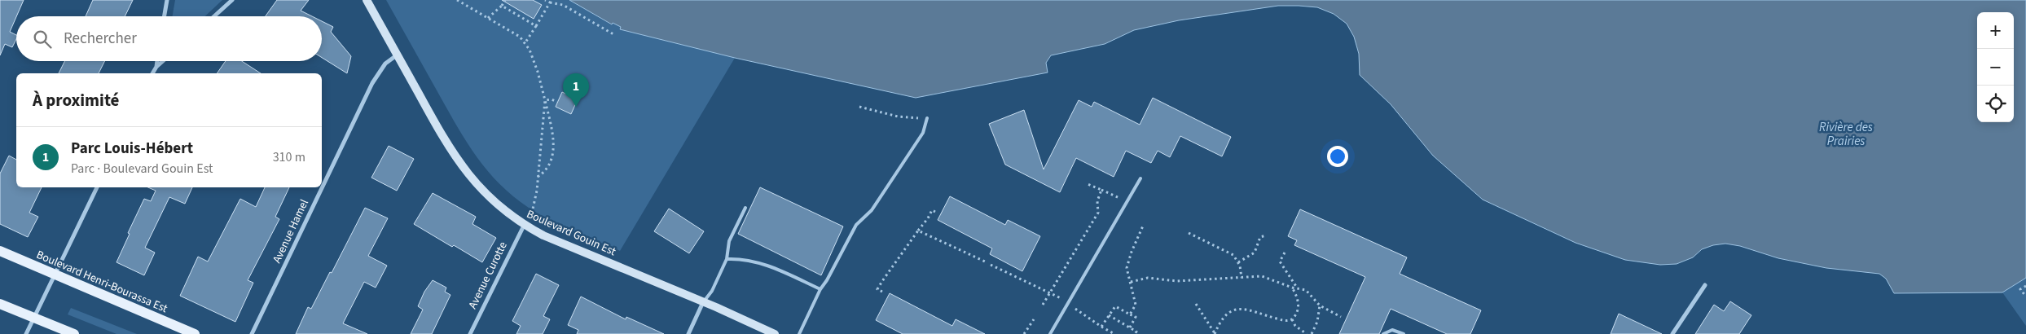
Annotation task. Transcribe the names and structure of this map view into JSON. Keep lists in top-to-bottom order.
{
  "streets": {
    "main road": ["Boulevard Henri-Bourassa Est"],
    "street": ["Avenue Hamel", "Boulevard Gouin Est", "Avenue Curotte"]
  },
  "crossings": [
    ["Avenue Hamel", "Boulevard Gouin Est"],
    ["Boulevard Gouin Est", "Avenue Curotte"]
  ],
  "water": ["Rivière des Prairies"],
  "page": {
    "map_buttons": ["+", "−"],
    "search": "Rechercher",
    "pins": "1",
    "heading": "À proximité",
    "list": [
      {
        "mark": "1",
        "name": "Parc Louis-Hébert",
        "note": "Parc · Boulevard Gouin Est",
        "value": "310 m"
      }
    ]
  }
}
